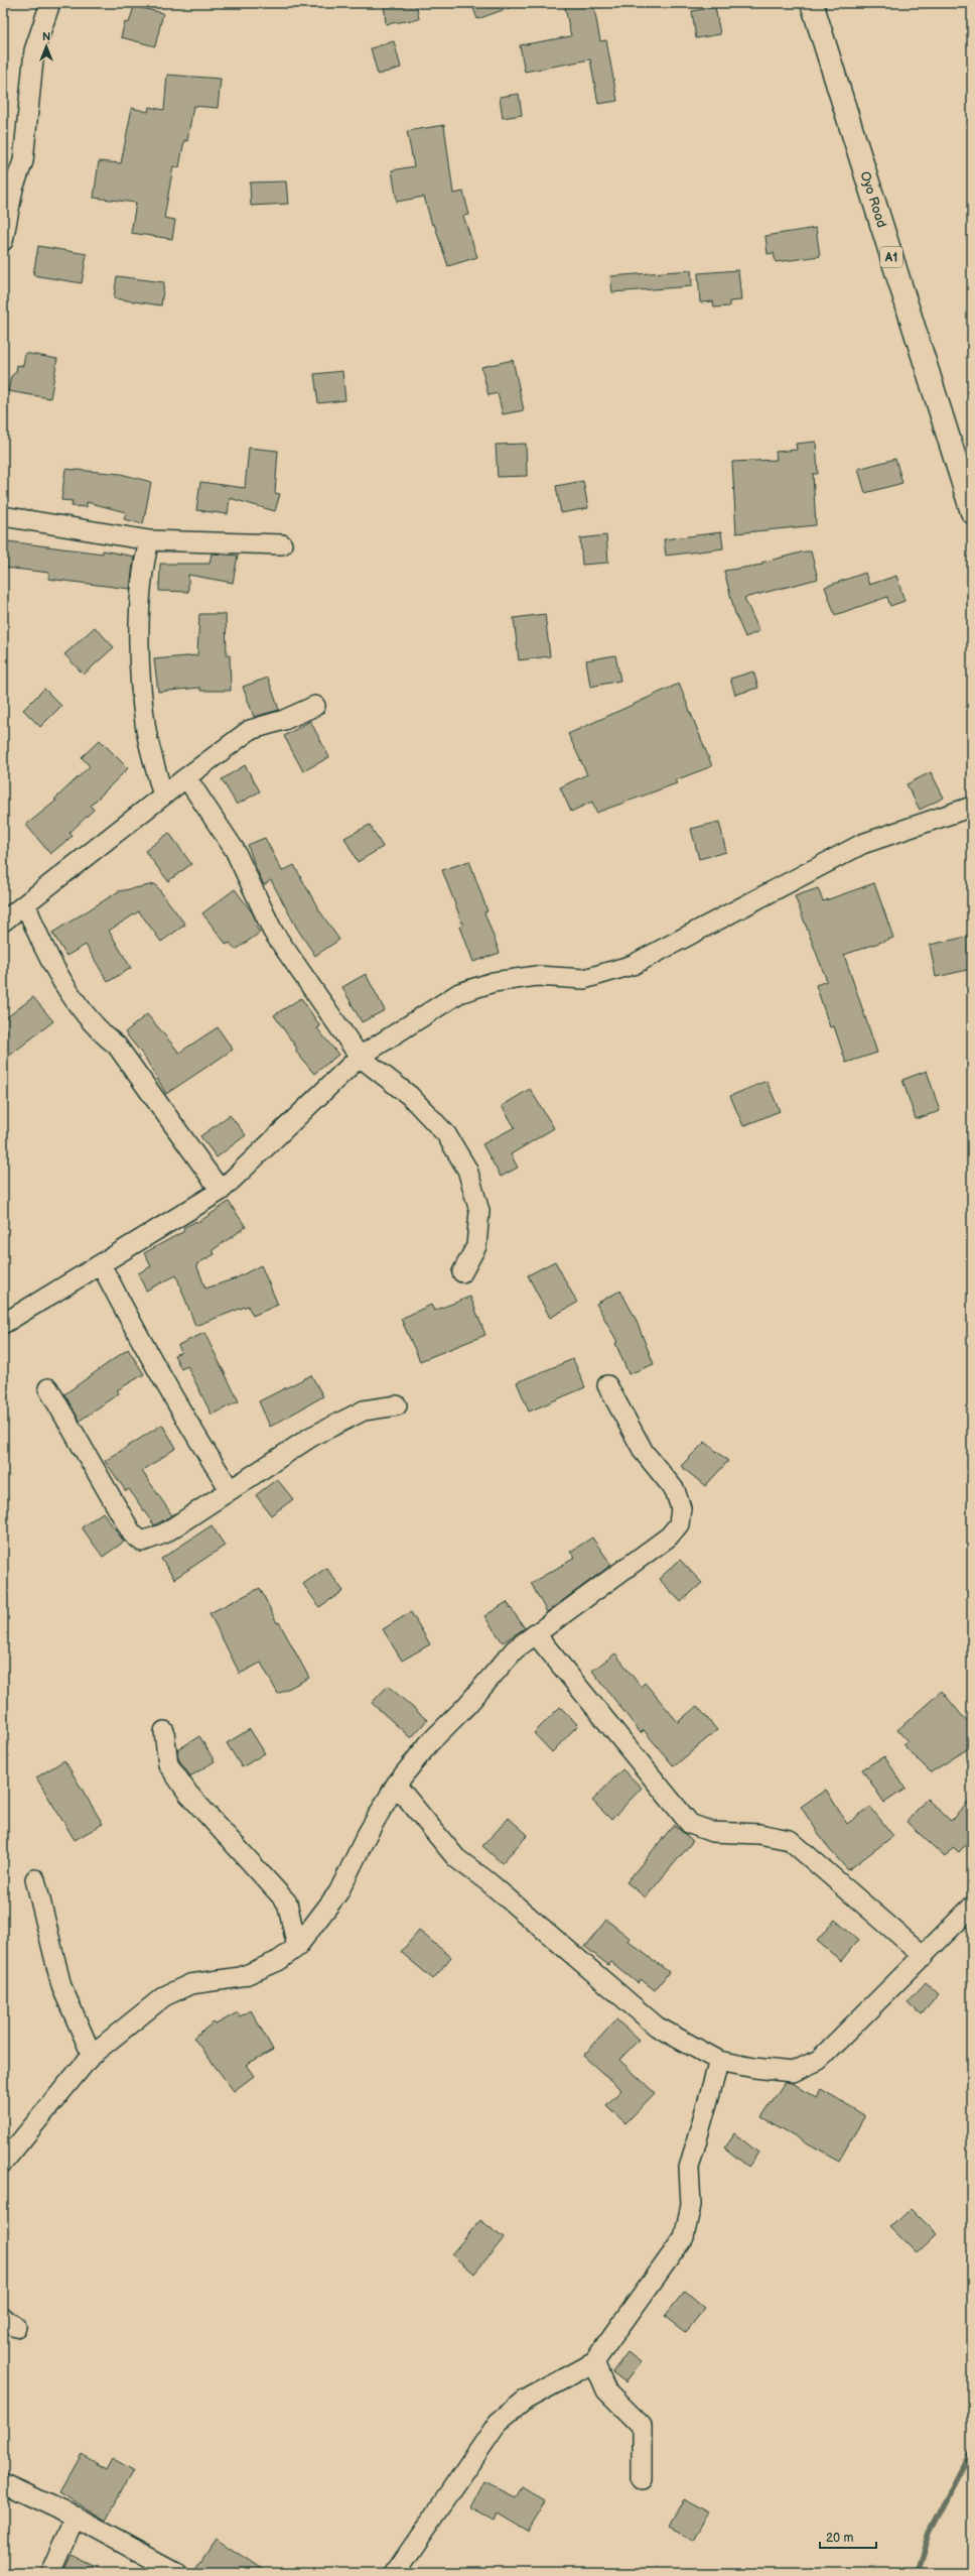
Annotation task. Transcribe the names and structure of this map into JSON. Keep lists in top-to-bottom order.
{
  "streets": {
    "highway": ["Oyo Road", "A1"]
  },
  "scale_bar": "20 m",
  "north": "top"
}
